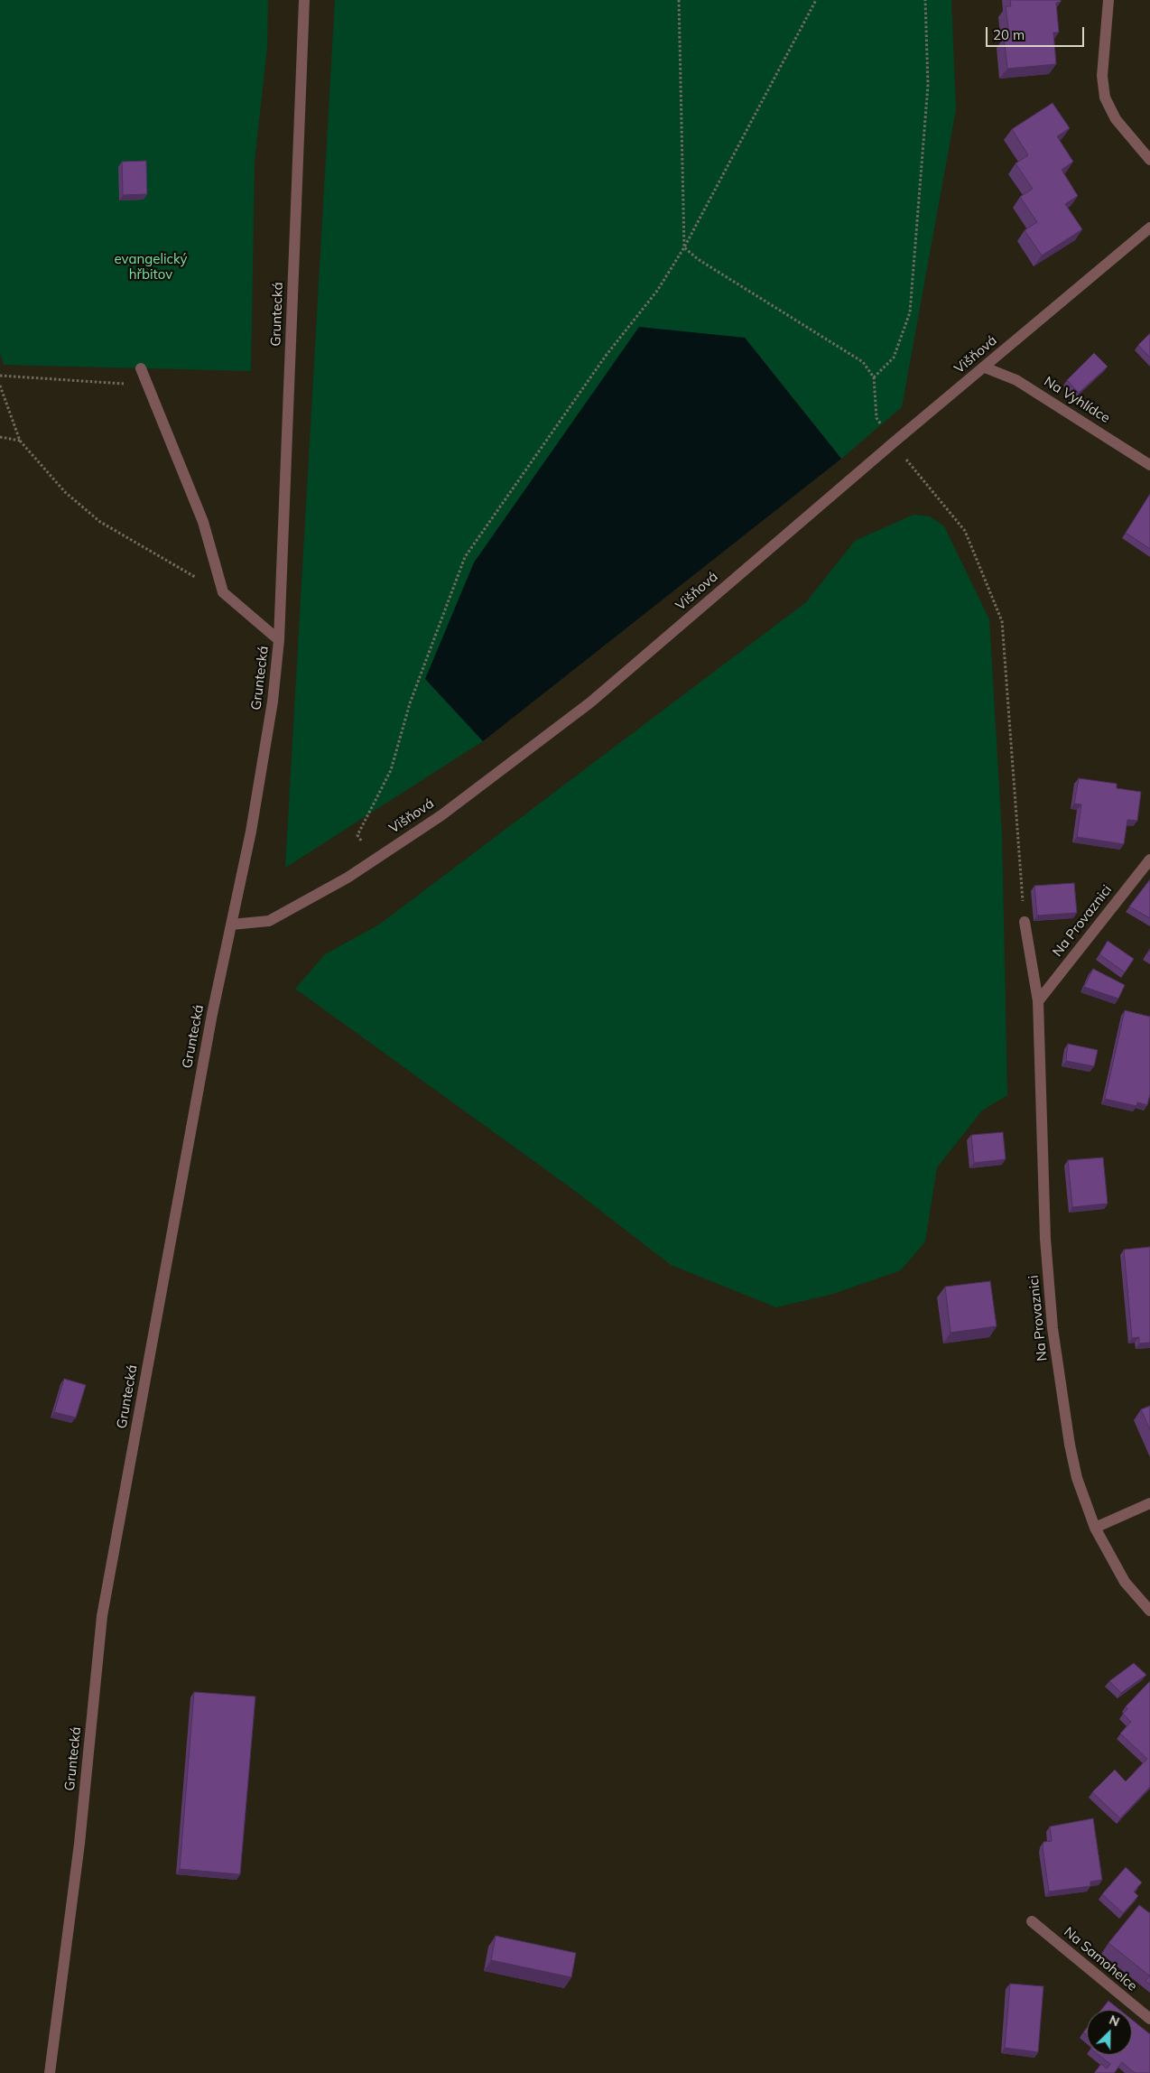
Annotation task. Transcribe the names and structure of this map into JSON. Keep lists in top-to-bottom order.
{
  "streets": {
    "street": [
      "Gruntecká",
      "Višňová",
      "Na Vyhlídce",
      "Na Provaznici",
      "Na Samohelce"
    ]
  },
  "crossings": [
    ["Gruntecká", "Višňová"],
    ["Višňová", "Na Vyhlídce"]
  ],
  "parks": ["evangelický hřbitov"],
  "scale_bar": "20 m",
  "north": "top right"
}
